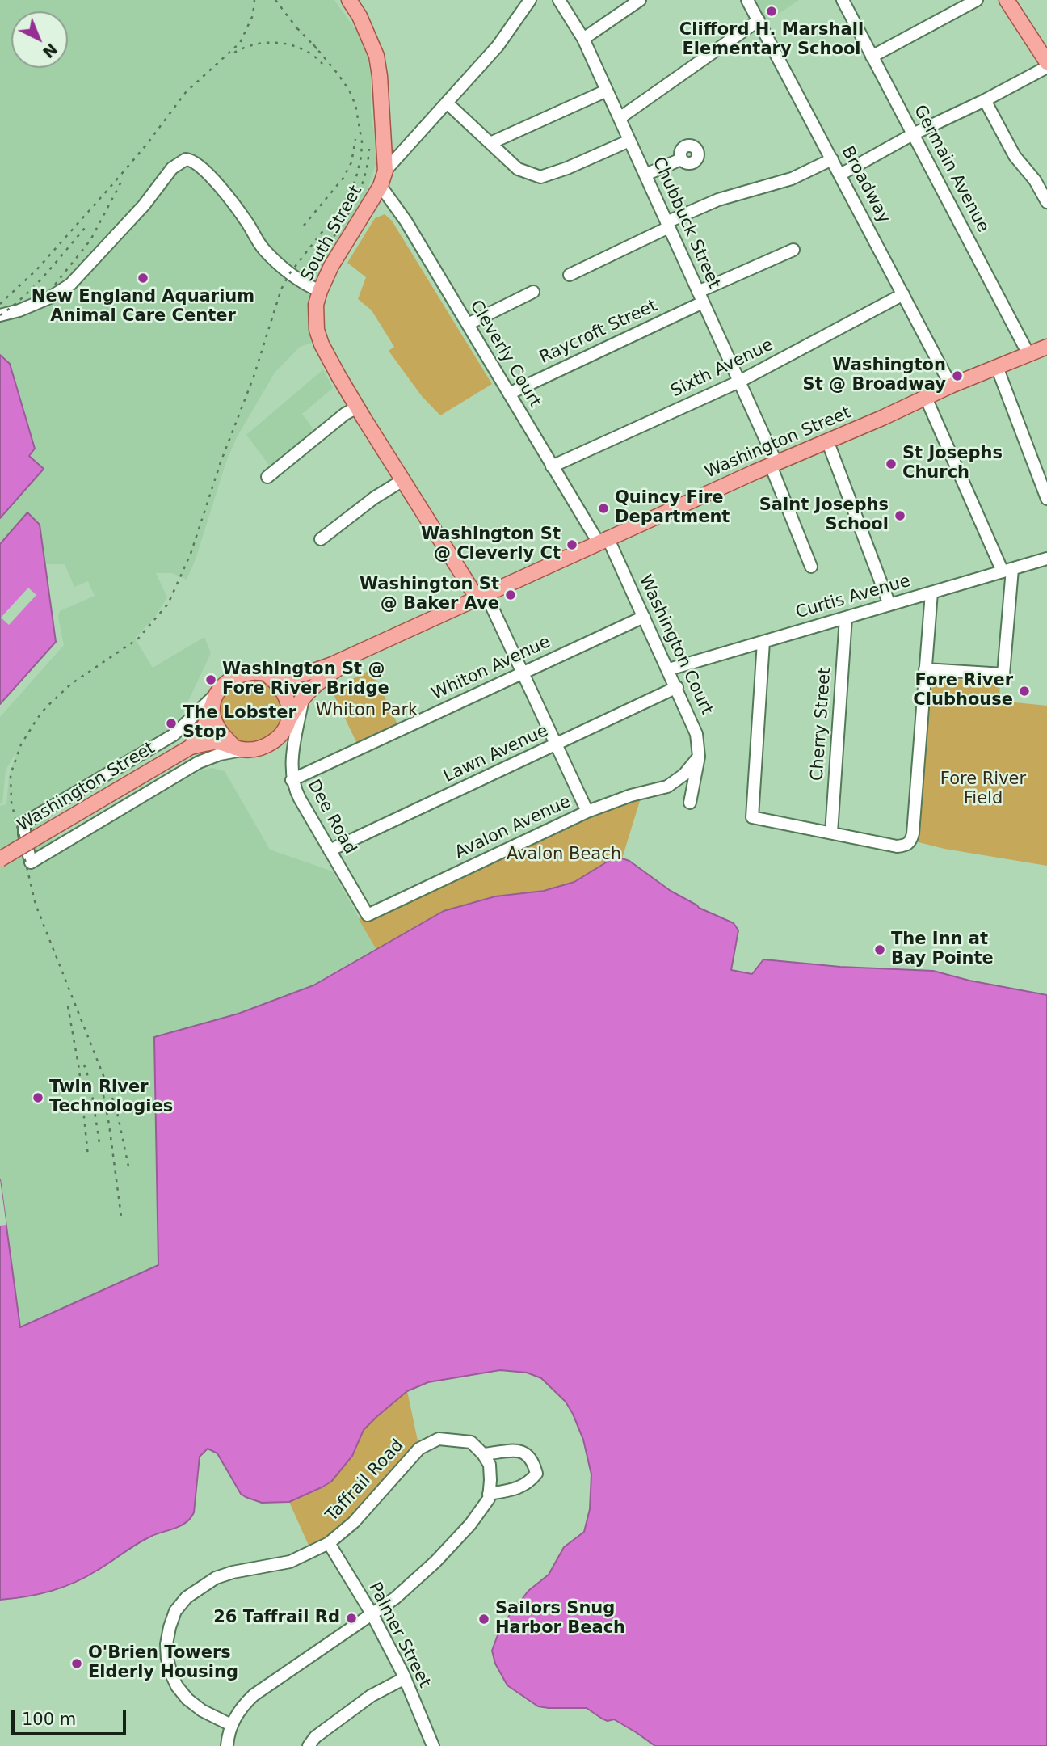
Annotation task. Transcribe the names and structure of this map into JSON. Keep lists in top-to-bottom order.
{
  "streets": {
    "main road": ["South Street", "Washington Street"],
    "street": [
      "Germain Avenue",
      "Broadway",
      "Chubbuck Street",
      "Raycroft Street",
      "Cleverly Court",
      "Sixth Avenue",
      "Curtis Avenue",
      "Washington Court",
      "Whiton Avenue",
      "Cherry Street",
      "Lawn Avenue",
      "Dee Road",
      "Avalon Avenue",
      "Taffrail Road",
      "Palmer Street"
    ]
  },
  "crossings": [
    ["Germain Avenue", "Washington Street"],
    ["Broadway", "Sixth Avenue"],
    ["Broadway", "Washington Street"],
    ["Chubbuck Street", "Raycroft Street"],
    ["Chubbuck Street", "Sixth Avenue"],
    ["Chubbuck Street", "Washington Street"],
    ["South Street", "Cleverly Court"],
    ["South Street", "Washington Street"],
    ["Raycroft Street", "Cleverly Court"],
    ["Cleverly Court", "Sixth Avenue"],
    ["Cleverly Court", "Washington Street"],
    ["Cleverly Court", "Washington Court"],
    ["Washington Street", "Washington Court"],
    ["Washington Street", "Dee Road"],
    ["Curtis Avenue", "Washington Court"],
    ["Curtis Avenue", "Cherry Street"],
    ["Washington Court", "Whiton Avenue"],
    ["Washington Court", "Lawn Avenue"],
    ["Washington Court", "Avalon Avenue"],
    ["Whiton Avenue", "Dee Road"],
    ["Lawn Avenue", "Dee Road"],
    ["Dee Road", "Avalon Avenue"],
    ["Taffrail Road", "Palmer Street"]
  ],
  "parks": ["Whiton Park", "Fore River Field", "Avalon Beach"],
  "places": [
    "Clifford H. Marshall Elementary School",
    "New England Aquarium Animal Care Center",
    "Washington St @ Broadway",
    "St Josephs Church",
    "Quincy Fire Department",
    "Saint Josephs School",
    "Washington St @ Cleverly Ct",
    "Washington St @ Baker Ave",
    "Washington St @ Fore River Bridge",
    "Fore River Clubhouse",
    "The Lobster Stop",
    "The Inn at Bay Pointe",
    "Twin River Technologies",
    "26 Taffrail Rd",
    "Sailors Snug Harbor Beach",
    "O'Brien Towers Elderly Housing"
  ],
  "scale_bar": "100 m",
  "north": "bottom right"
}
